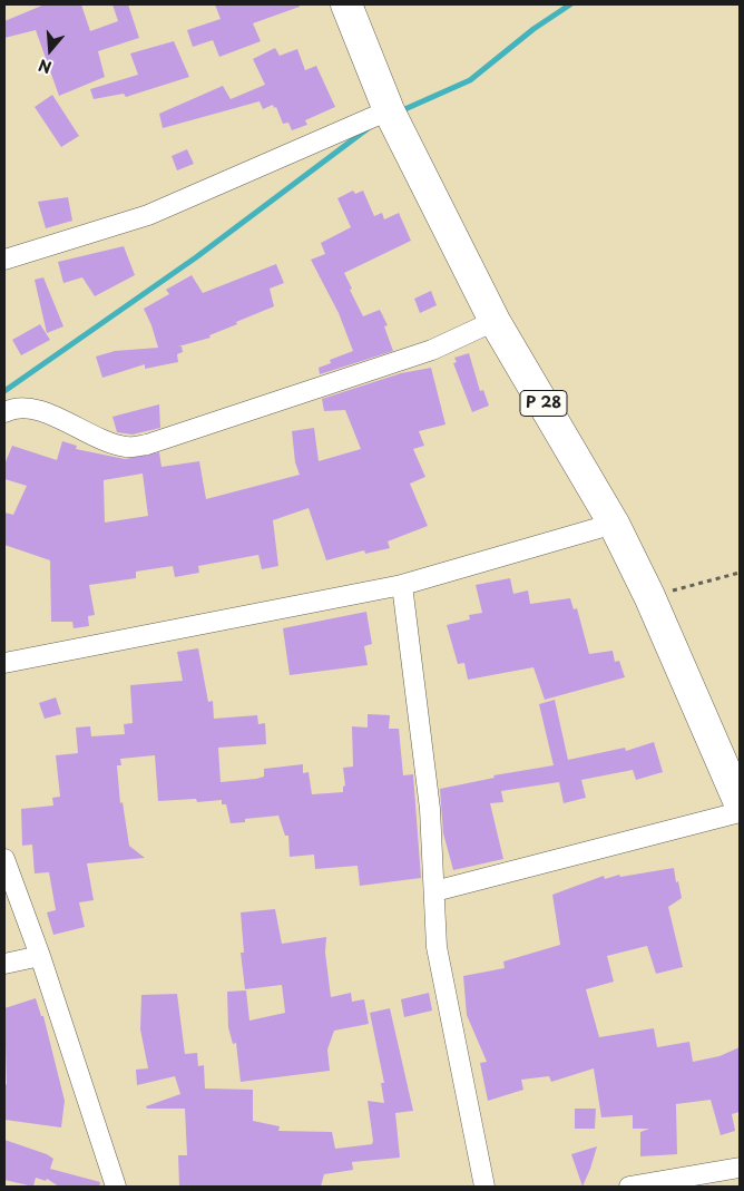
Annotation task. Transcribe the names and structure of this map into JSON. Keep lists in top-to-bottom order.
{
  "streets": {
    "main road": ["P 28"]
  },
  "north": "bottom"
}
